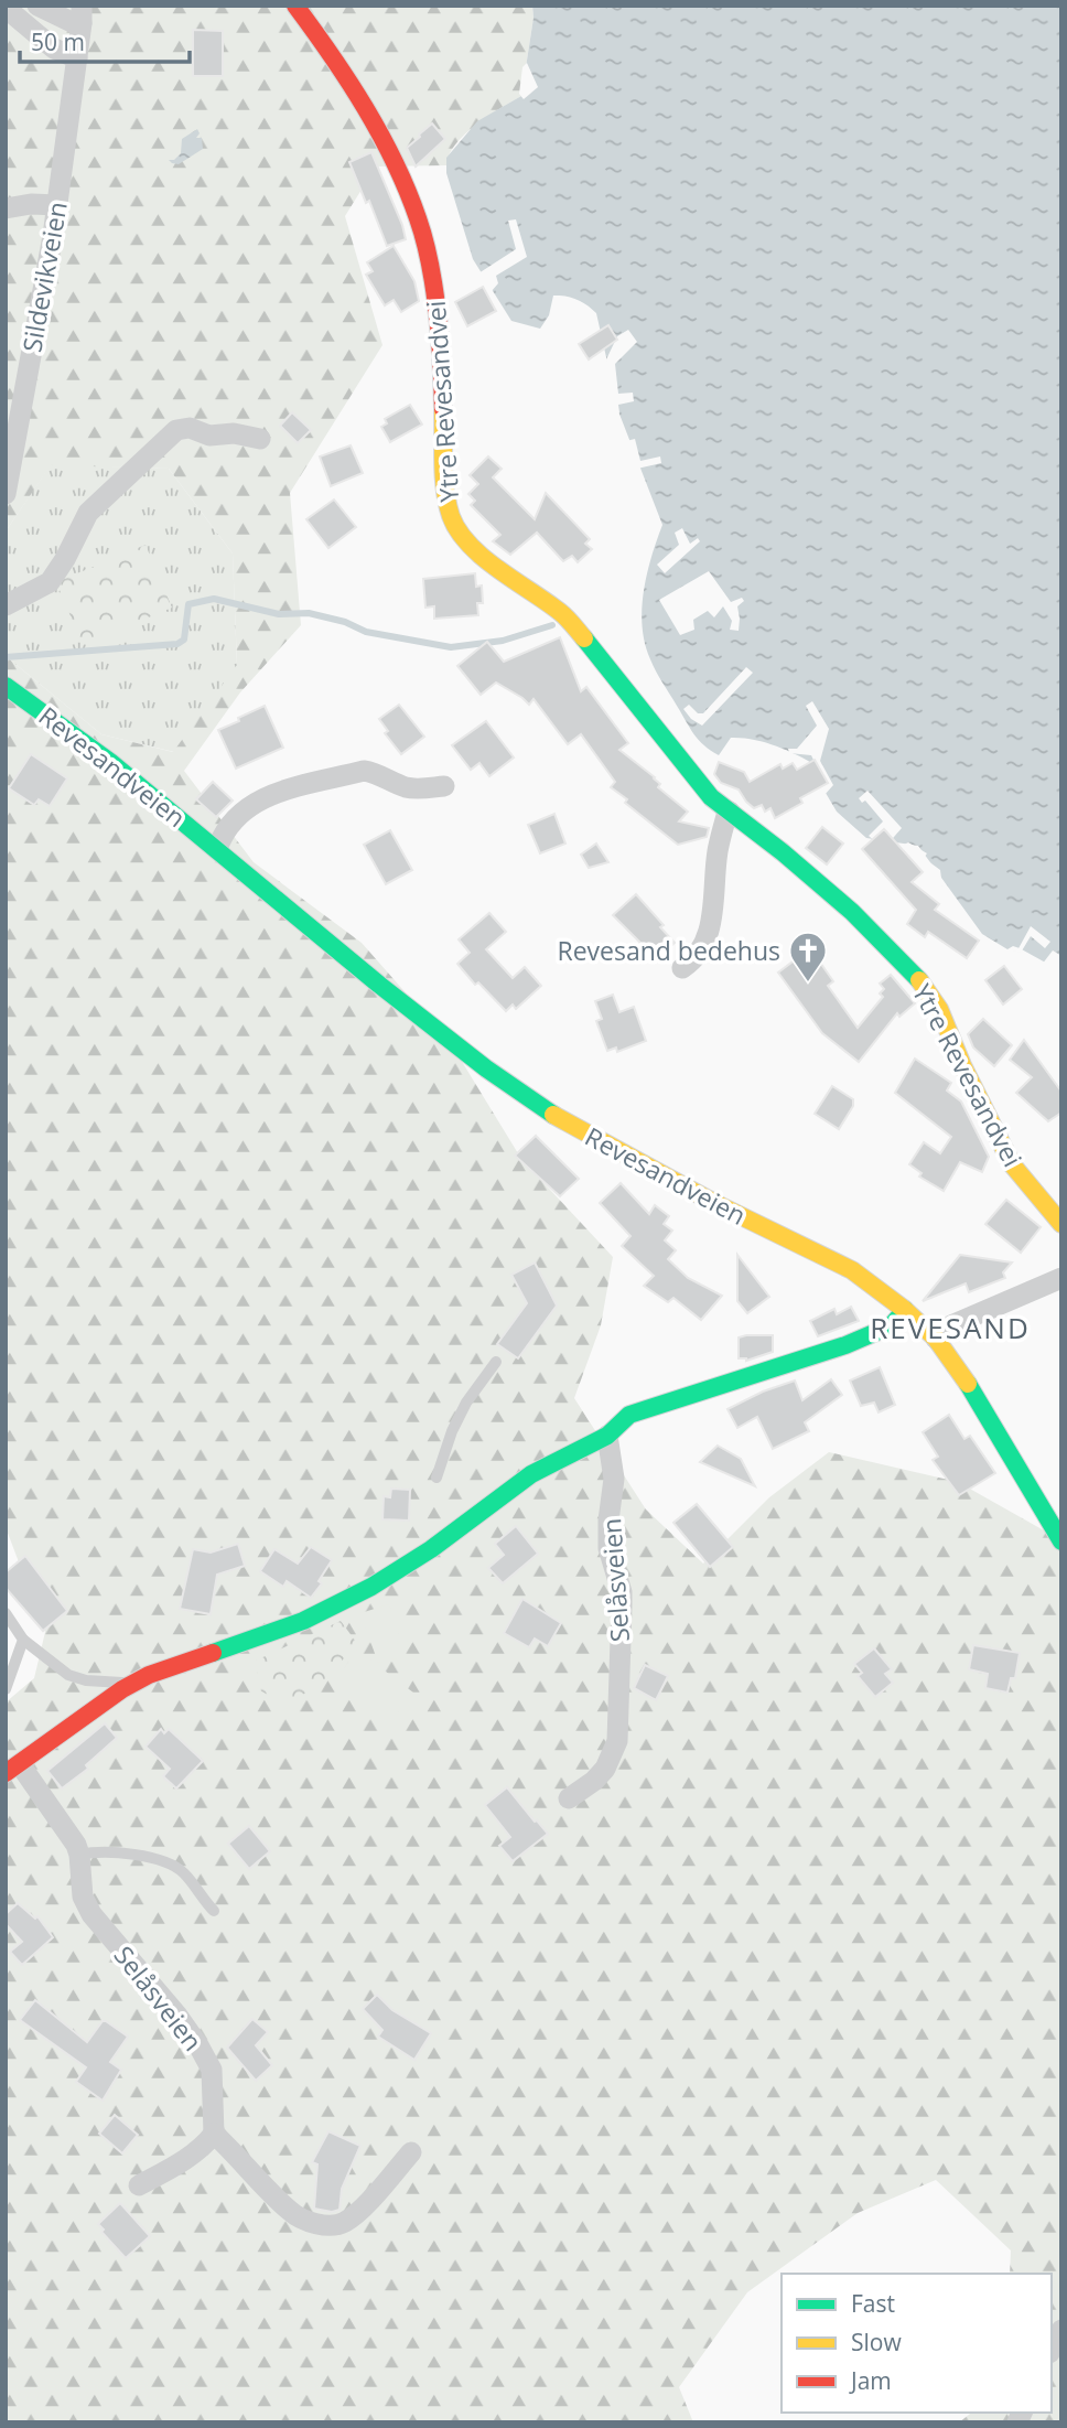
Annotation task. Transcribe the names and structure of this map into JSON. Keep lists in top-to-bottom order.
{
  "streets": {
    "street": [
      "Sildevikveien",
      "Ytre Revesandvei",
      "Revesandveien",
      "Selåsveien"
    ]
  },
  "crossings": [
    ["Revesandveien", "Selåsveien"]
  ],
  "districts": ["REVESAND"],
  "places": {
    "church": ["Revesand bedehus"]
  },
  "legend": ["Fast", "Slow", "Jam"],
  "scale_bar": "50 m"
}
